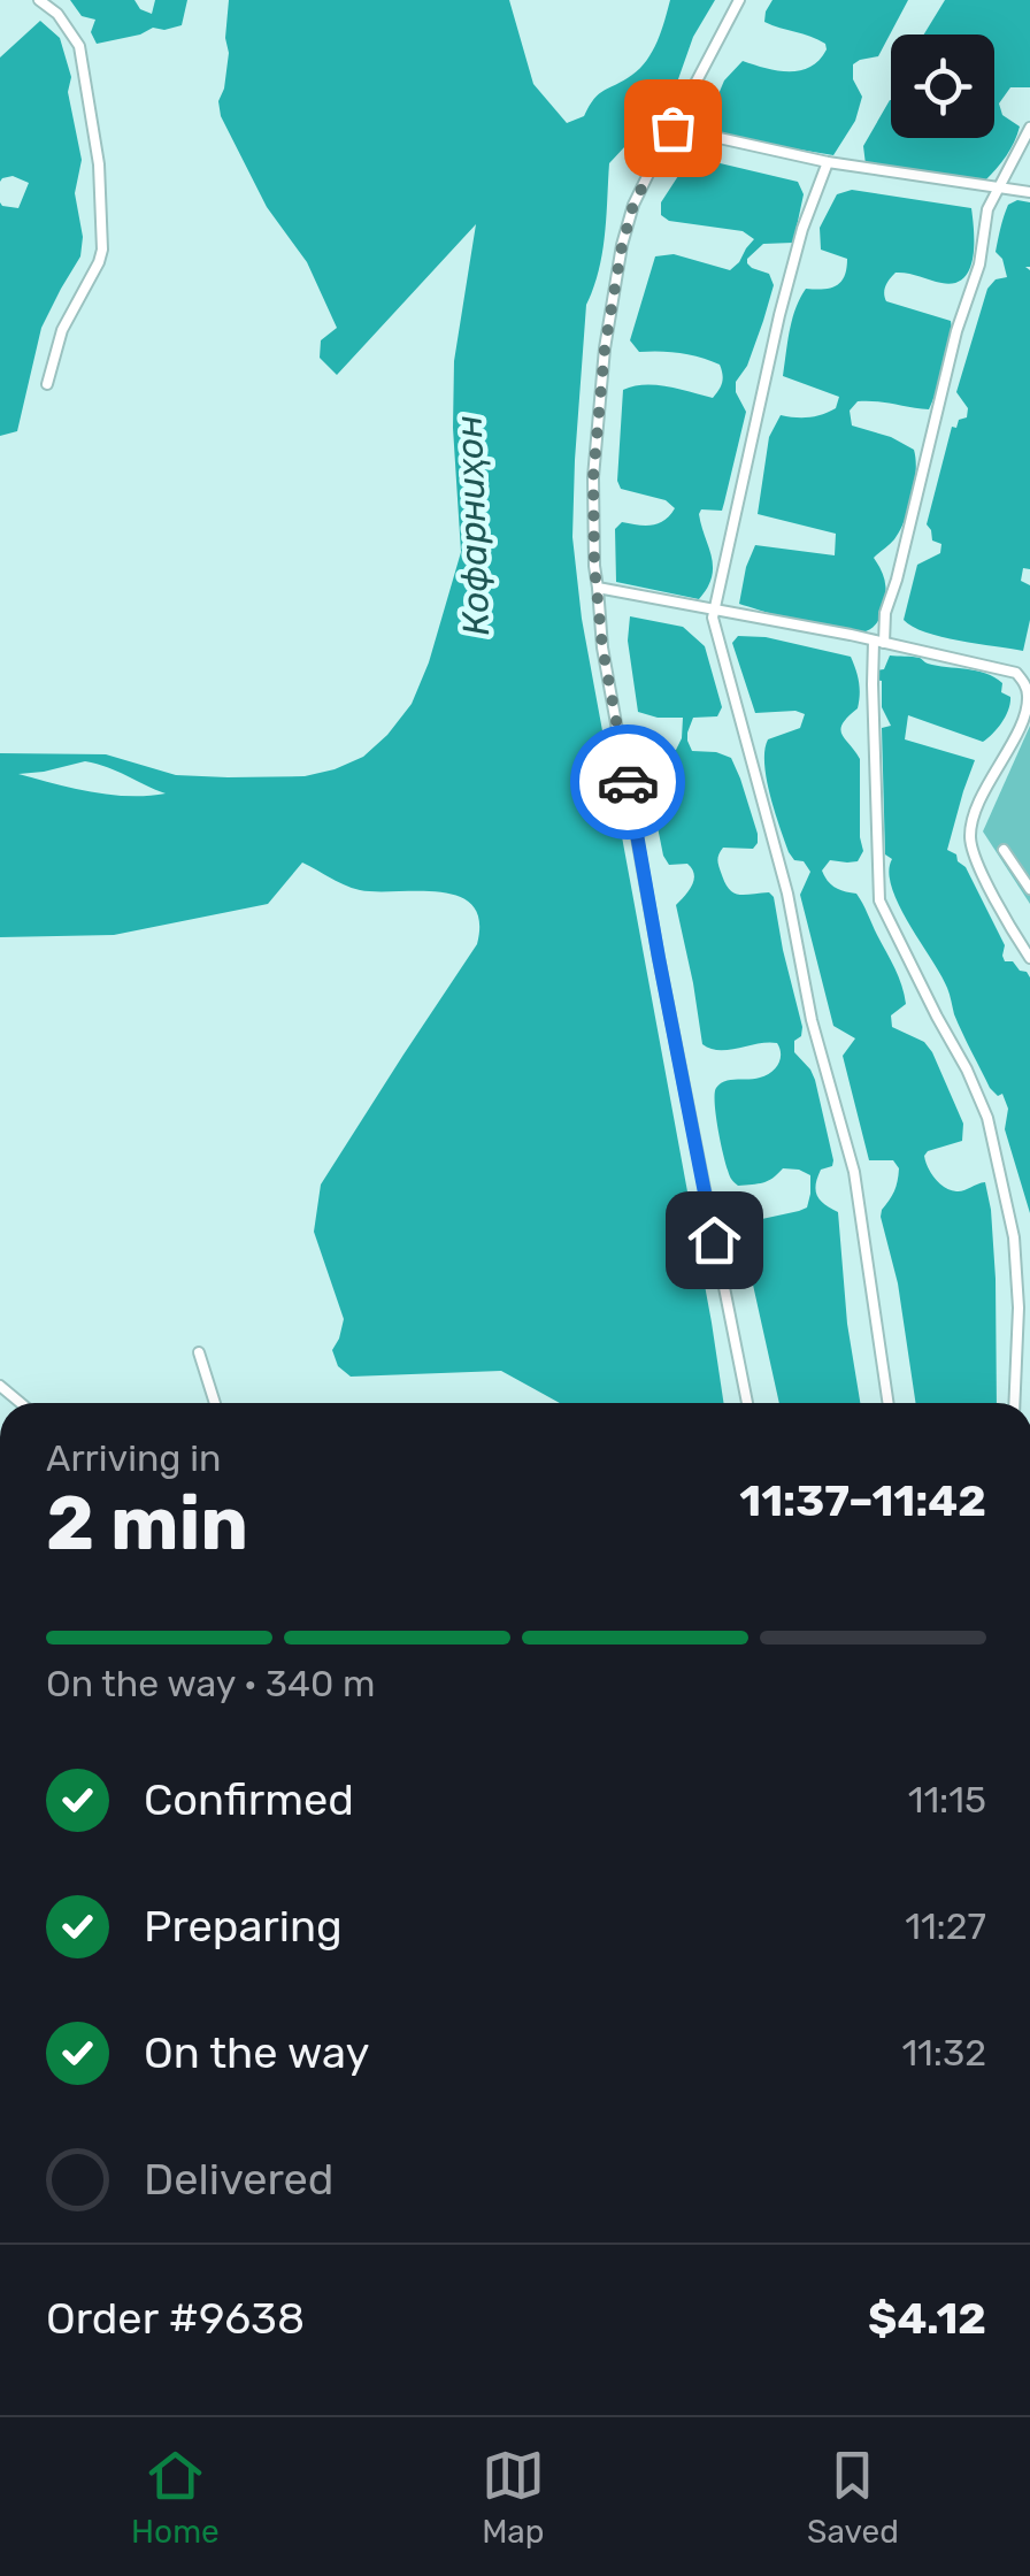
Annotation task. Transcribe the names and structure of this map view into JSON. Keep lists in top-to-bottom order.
{
  "water": ["Кофарниҳон"],
  "page": {
    "heading": ["2 min", "Arriving in", "11:37–11:42"],
    "panel": ["Order #9638", "$4.12"],
    "bar": "On the way · 340 m",
    "list": [
      ["Confirmed", "11:15"],
      ["Preparing", "11:27"],
      ["On the way", "11:32"],
      "Delivered"
    ],
    "tabs": ["Home", "Map", "Saved"]
  }
}
